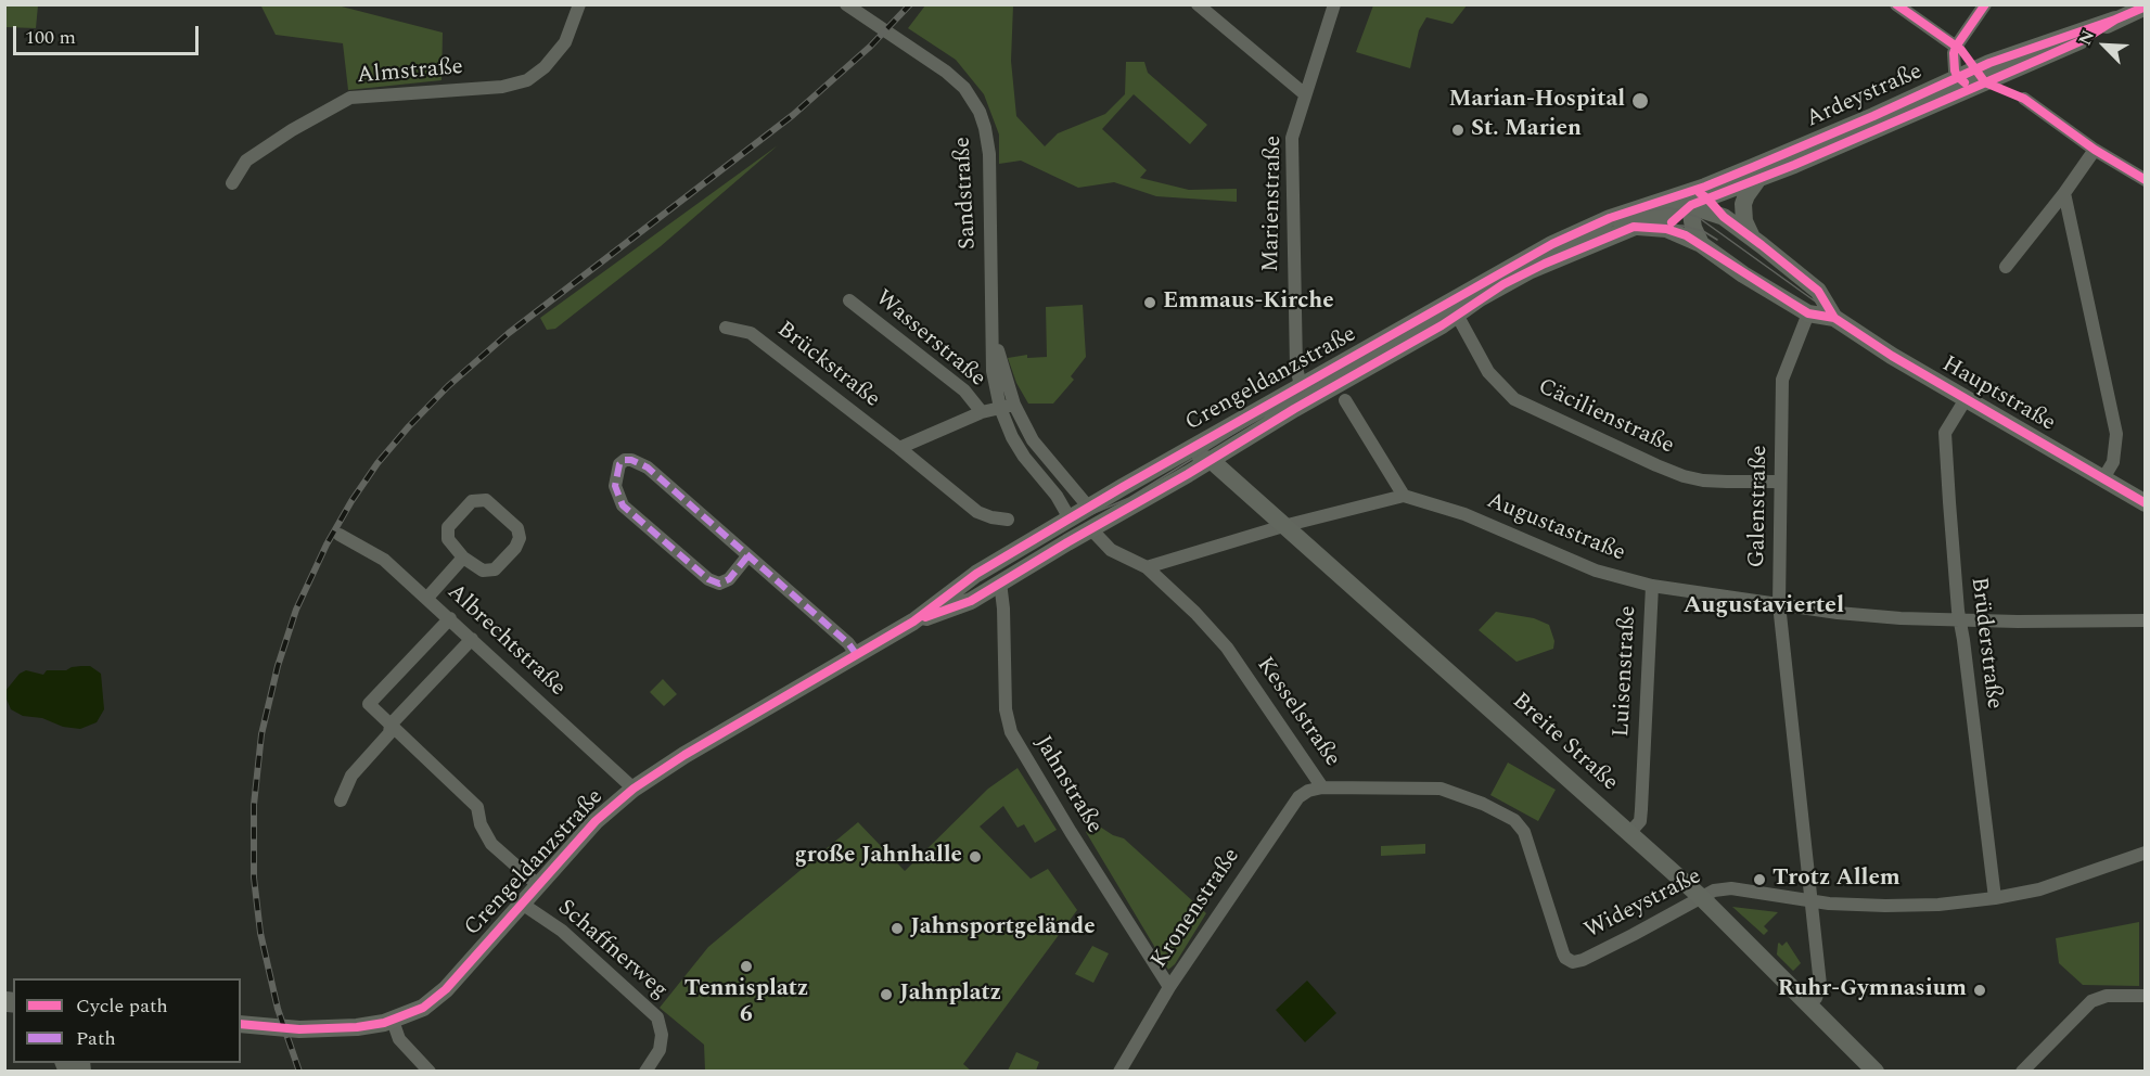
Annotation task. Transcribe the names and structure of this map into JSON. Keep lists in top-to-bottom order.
{
  "streets": {
    "main road": [
      "Ardeystraße",
      "Crengeldanzstraße",
      "Hauptstraße",
      "Breite Straße"
    ],
    "street": [
      "Almstraße",
      "Sandstraße",
      "Marienstraße",
      "Wasserstraße",
      "Brückstraße",
      "Cäcilienstraße",
      "Galenstraße",
      "Augustastraße",
      "Albrechtstraße",
      "Brüderstraße",
      "Luisenstraße",
      "Kesselstraße",
      "Jahnstraße",
      "Wideystraße",
      "Kronenstraße",
      "Schaffnerweg"
    ]
  },
  "crossings": [
    ["Ardeystraße", "Crengeldanzstraße"],
    ["Ardeystraße", "Hauptstraße"],
    ["Sandstraße", "Crengeldanzstraße"],
    ["Marienstraße", "Crengeldanzstraße"],
    ["Crengeldanzstraße", "Hauptstraße"],
    ["Crengeldanzstraße", "Cäcilienstraße"],
    ["Crengeldanzstraße", "Albrechtstraße"],
    ["Crengeldanzstraße", "Breite Straße"],
    ["Crengeldanzstraße", "Jahnstraße"],
    ["Crengeldanzstraße", "Schaffnerweg"],
    ["Hauptstraße", "Galenstraße"],
    ["Hauptstraße", "Brüderstraße"],
    ["Cäcilienstraße", "Galenstraße"],
    ["Galenstraße", "Augustastraße"],
    ["Galenstraße", "Breite Straße"],
    ["Galenstraße", "Wideystraße"],
    ["Augustastraße", "Brüderstraße"],
    ["Augustastraße", "Luisenstraße"],
    ["Brüderstraße", "Wideystraße"],
    ["Luisenstraße", "Breite Straße"],
    ["Kesselstraße", "Wideystraße"],
    ["Kesselstraße", "Kronenstraße"],
    ["Breite Straße", "Wideystraße"],
    ["Jahnstraße", "Kronenstraße"]
  ],
  "districts": ["Augustaviertel"],
  "places": [
    "Marian-Hospital",
    "St. Marien",
    "Emmaus-Kirche",
    "große Jahnhalle",
    "Trotz Allem",
    "Jahnsportgelände",
    "Tennisplatz 6",
    "Ruhr-Gymnasium",
    "Jahnplatz"
  ],
  "legend": ["Cycle path", "Path"],
  "scale_bar": "100 m",
  "north": "top left"
}
